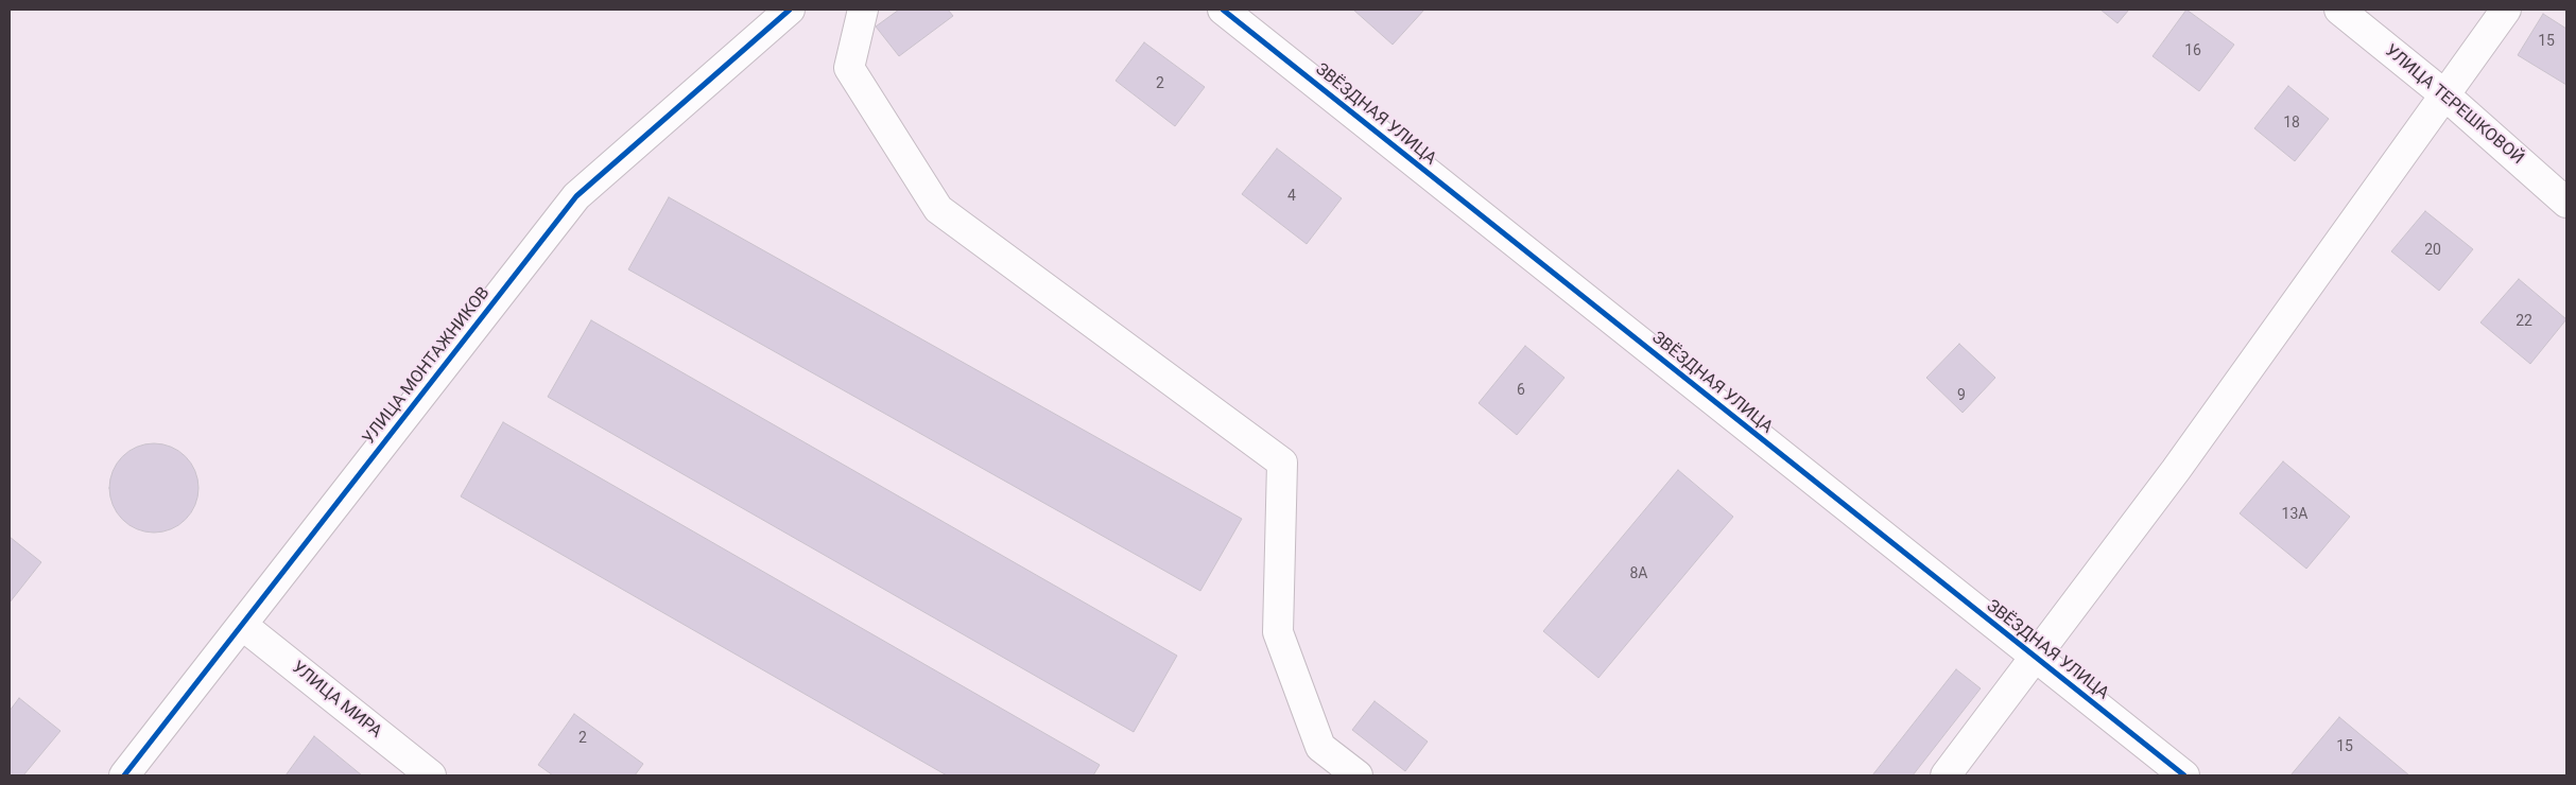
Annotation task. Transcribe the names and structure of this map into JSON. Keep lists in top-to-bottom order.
{
  "streets": {
    "street": [
      "УЛИЦА ТЕРЕШКОВОЙ",
      "ЗВЁЗДНАЯ УЛИЦА",
      "УЛИЦА МОНТАЖНИКОВ",
      "УЛИЦА МИРА"
    ]
  },
  "crossings": [
    ["УЛИЦА МОНТАЖНИКОВ", "УЛИЦА МИРА"]
  ],
  "house_numbers": [
    "15",
    "16",
    "2",
    "18",
    "4",
    "20",
    "22",
    "6",
    "9",
    "13А",
    "8А",
    "2",
    "15"
  ]
}
